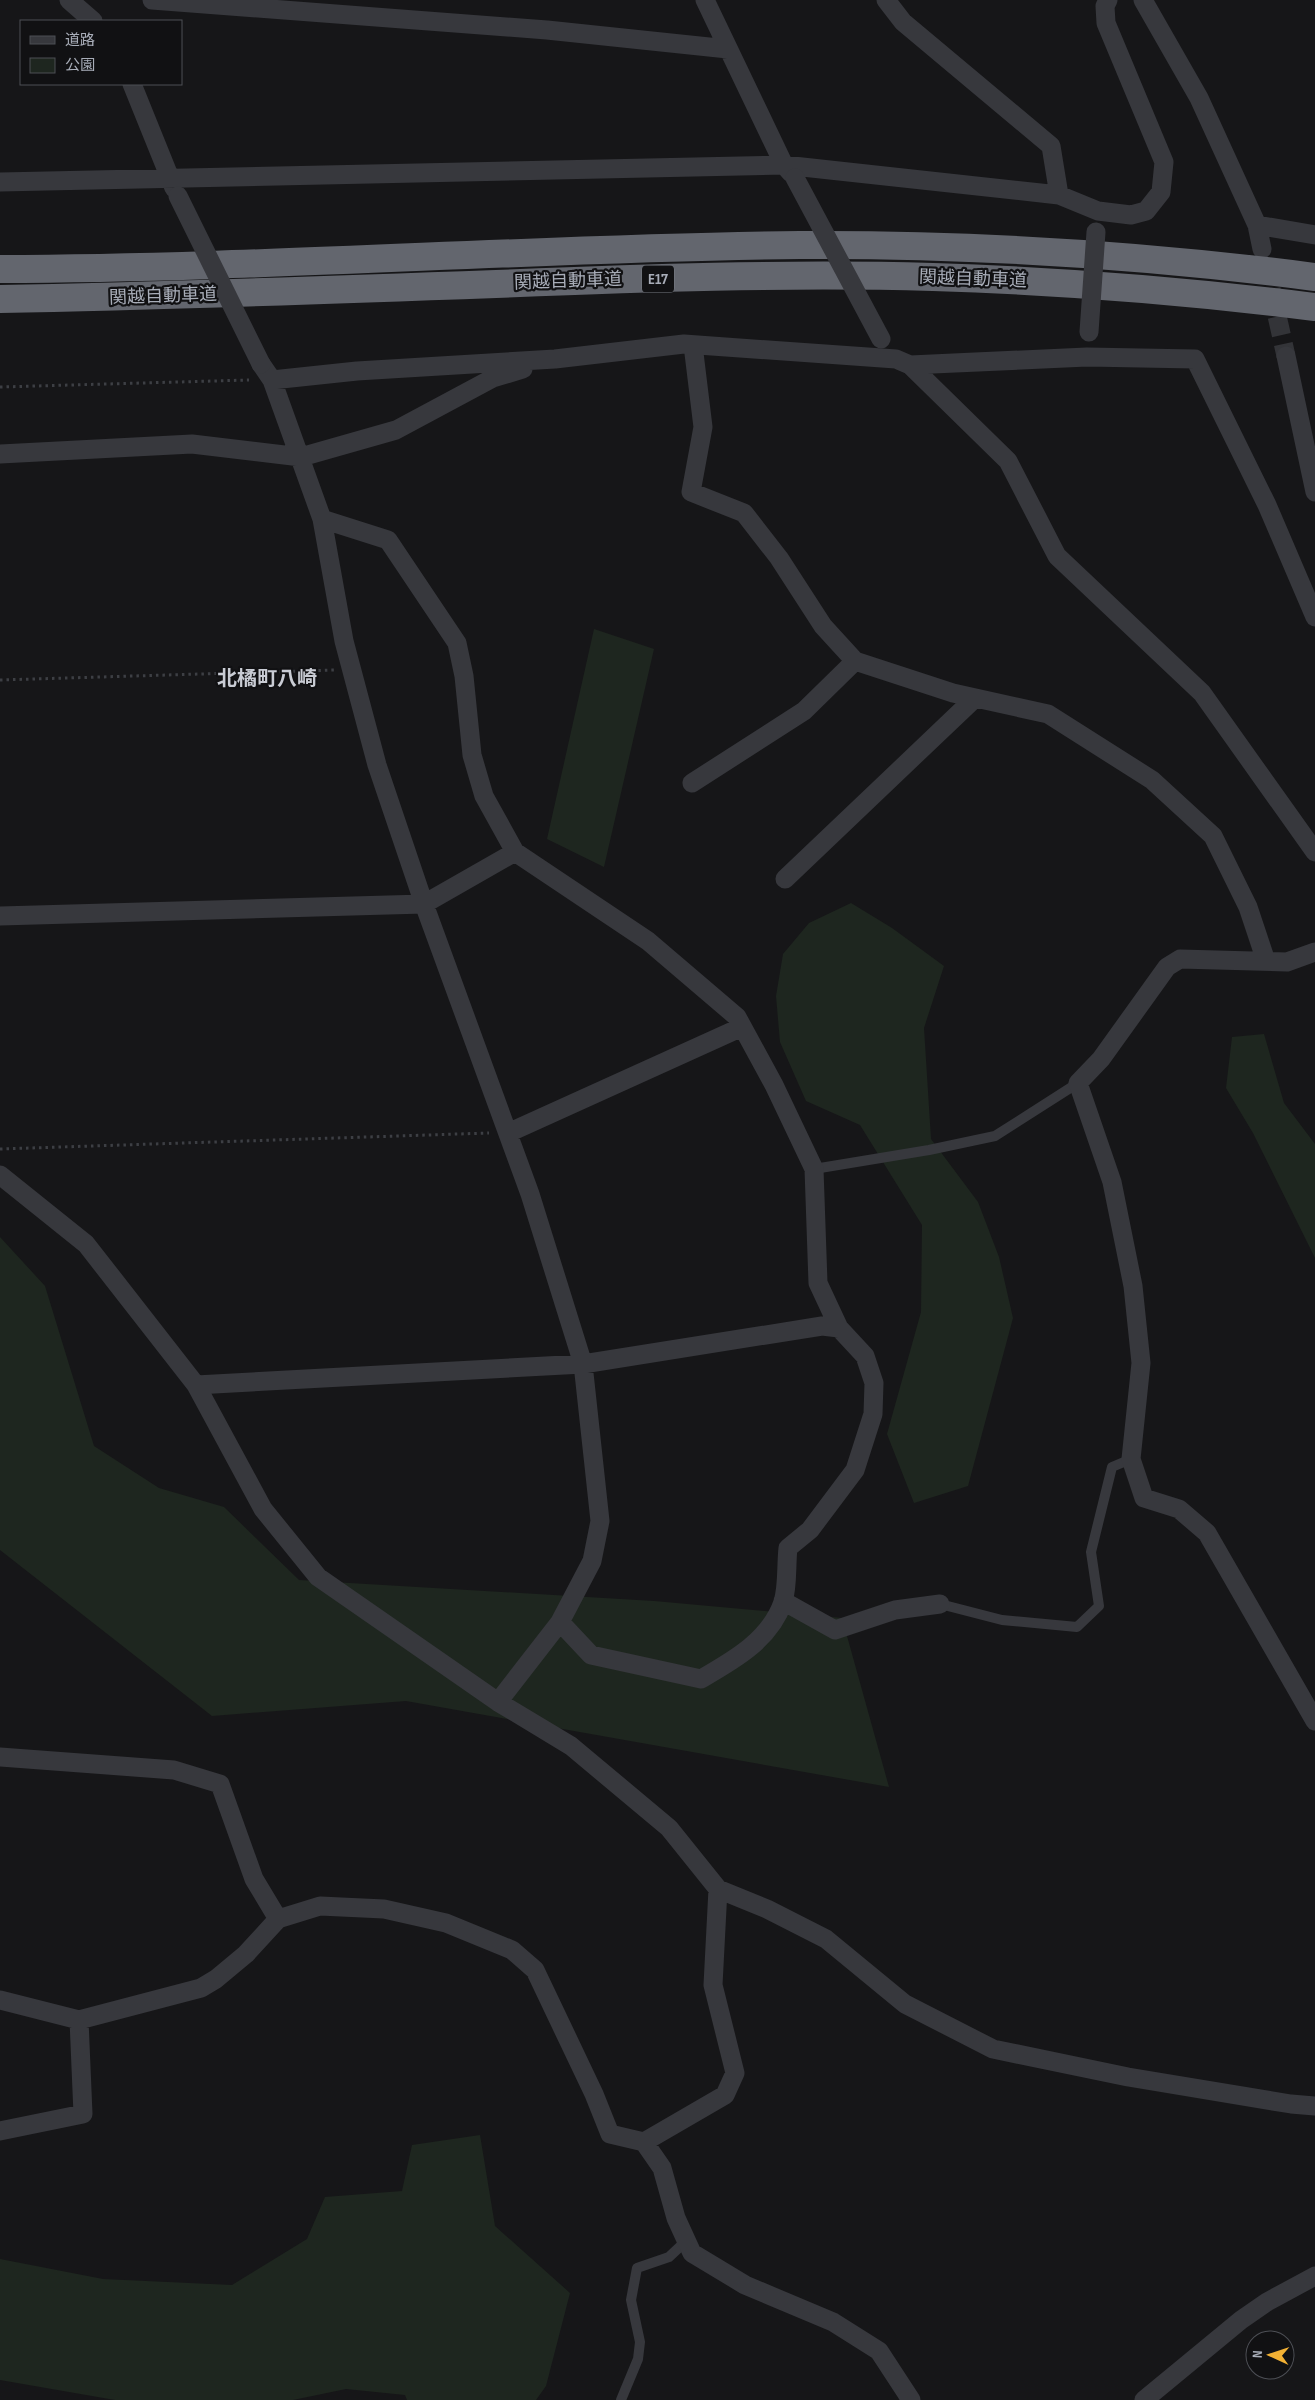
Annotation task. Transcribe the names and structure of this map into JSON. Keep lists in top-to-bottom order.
{
  "streets": {
    "highway": ["E17", "関越自動車道"]
  },
  "districts": ["北橘町八崎"],
  "legend": ["道路", "公園"],
  "north": "left"
}
